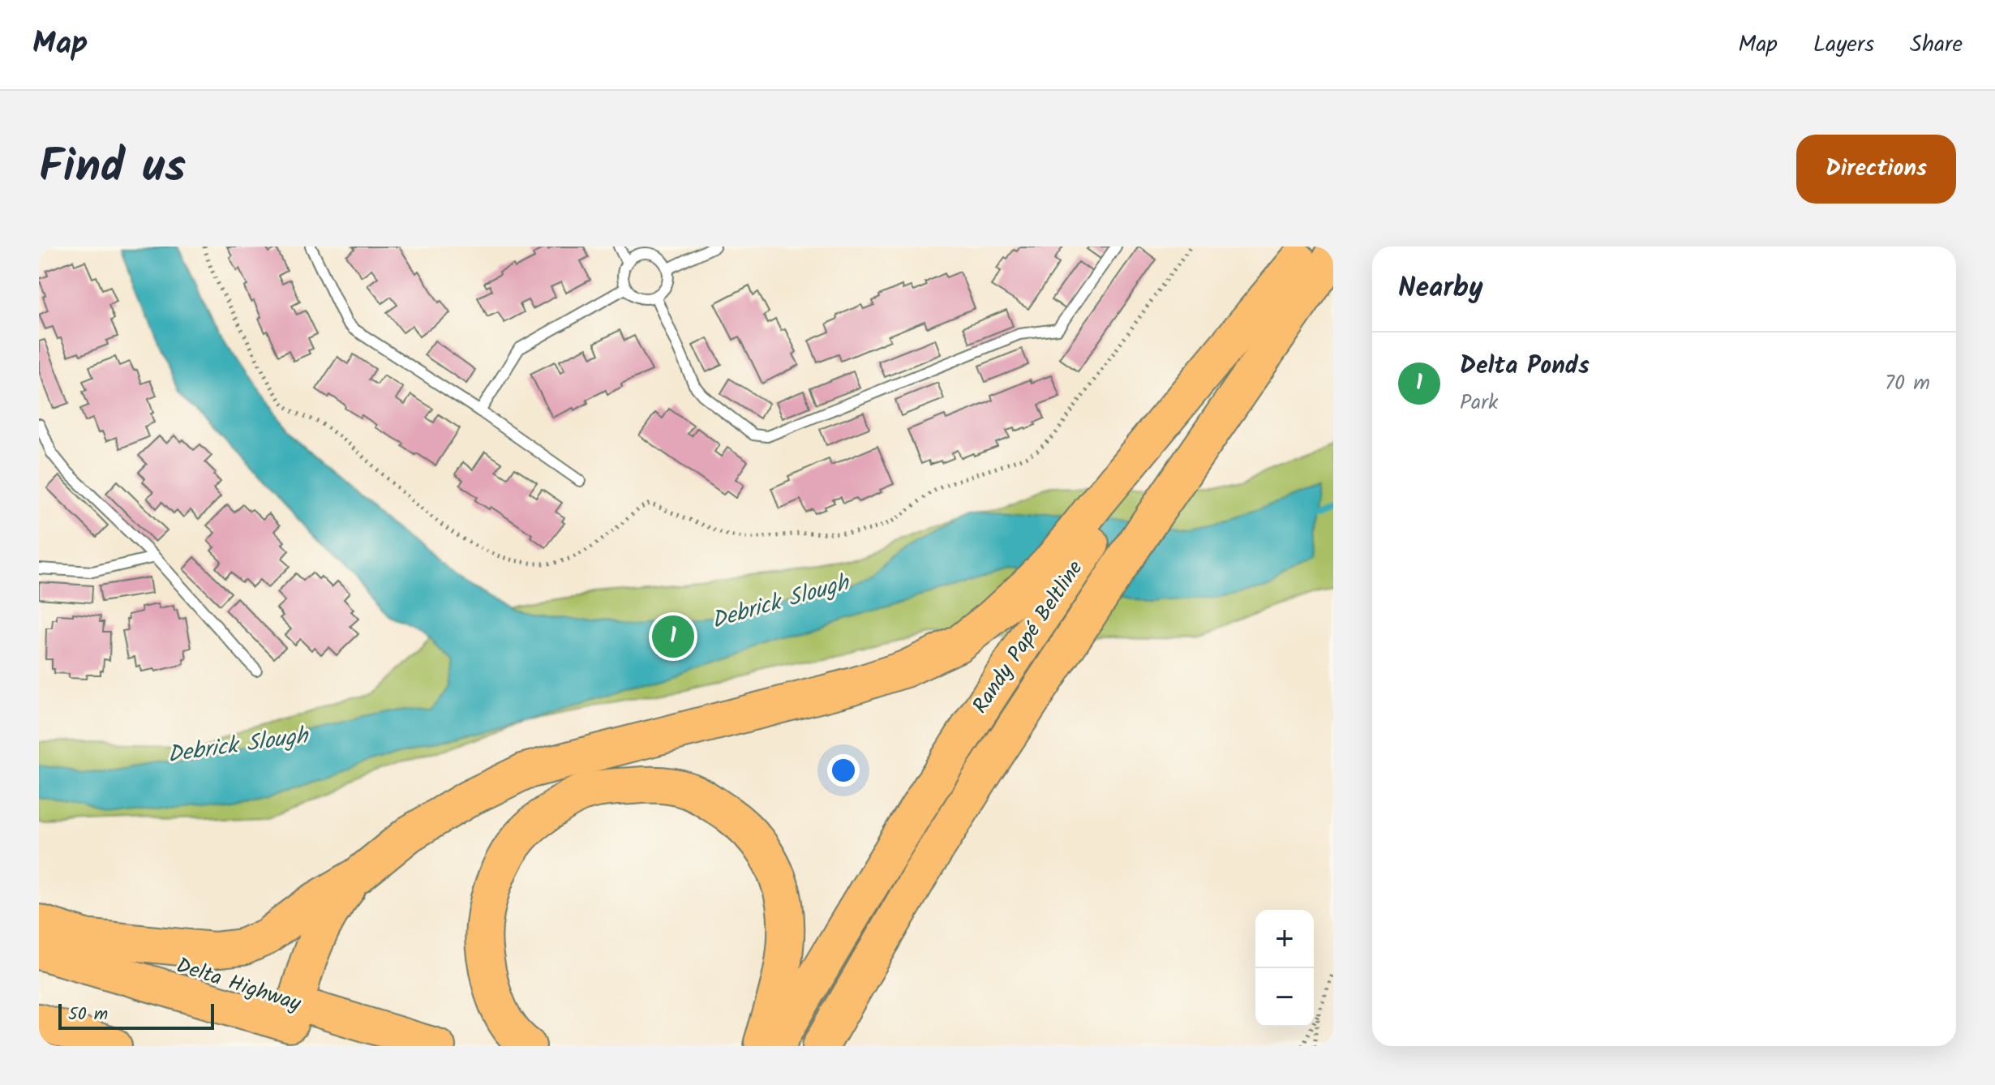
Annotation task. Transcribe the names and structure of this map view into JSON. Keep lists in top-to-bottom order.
{
  "streets": {
    "highway": ["Randy Papé Beltline", "Delta Highway"]
  },
  "water": ["Debrick Slough"],
  "scale_bar": "50 m",
  "page": {
    "header": "Map",
    "nav": ["Map", "Layers", "Share"],
    "title": "Find us",
    "buttons": "Directions",
    "heading": "Nearby",
    "list": [
      {
        "mark": "1",
        "name": "Delta Ponds",
        "note": "Park",
        "value": "70 m"
      }
    ],
    "pins": "1",
    "map_buttons": ["+", "−"],
    "scale": "50 m"
  }
}
